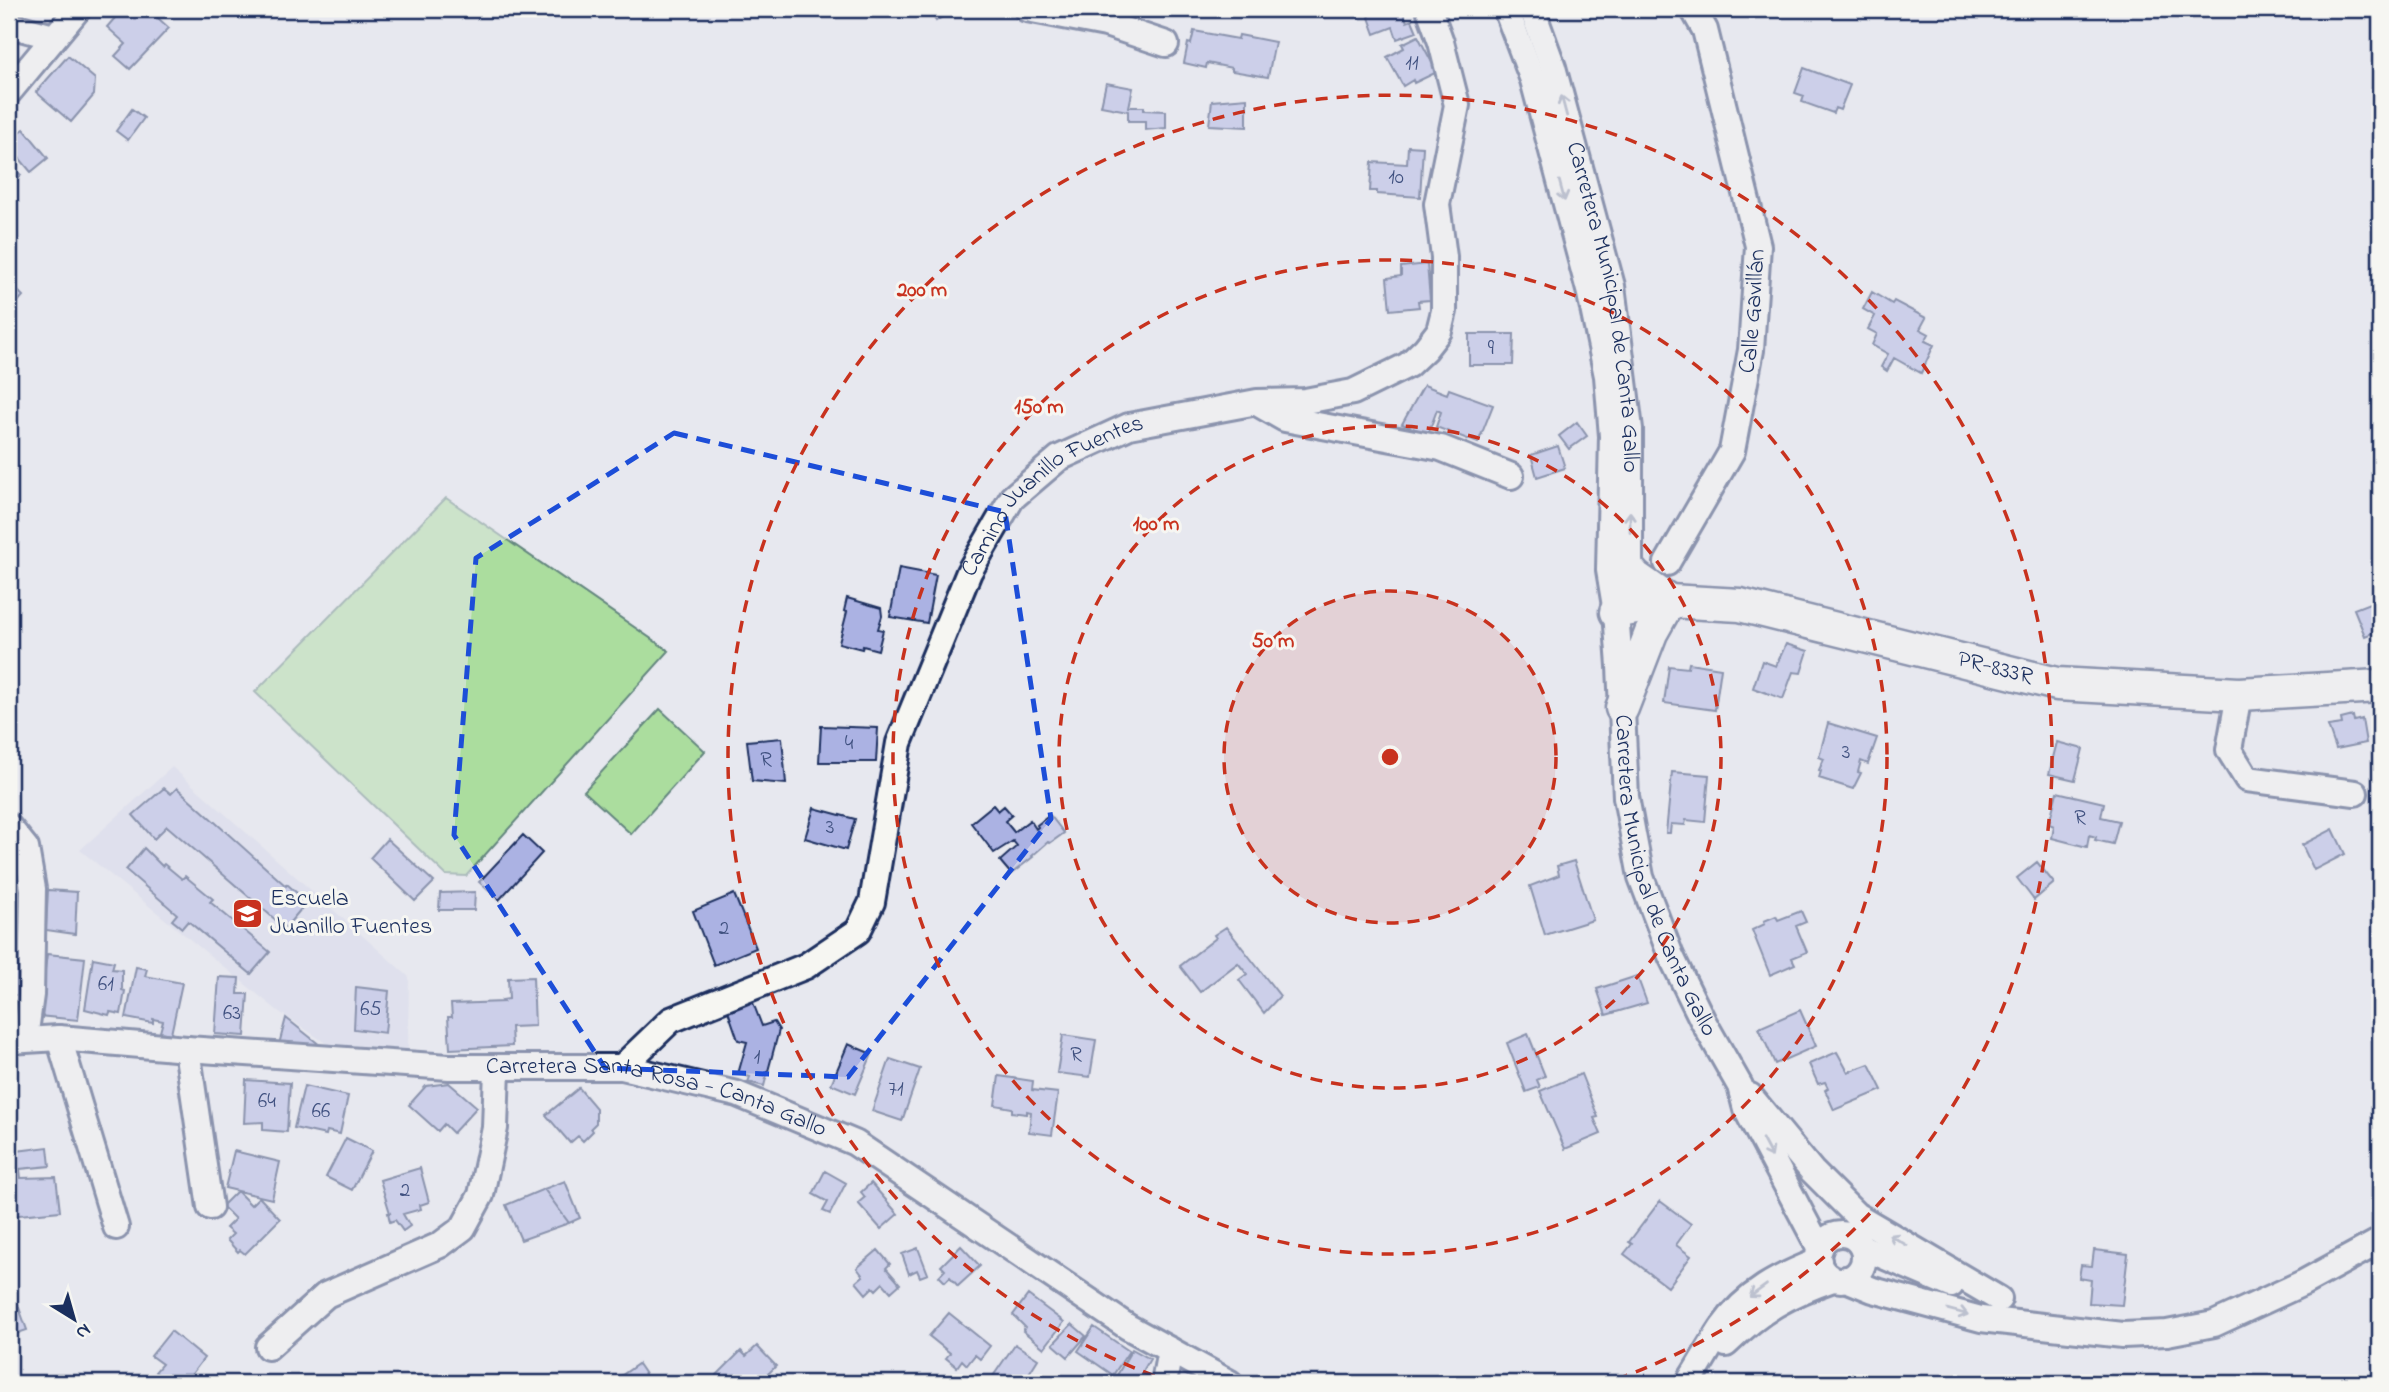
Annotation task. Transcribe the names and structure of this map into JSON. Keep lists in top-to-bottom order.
{
  "streets": {
    "street": [
      "Carretera Municipal de Canta Gallo",
      "Calle Gavillán",
      "Camino Juanillo Fuentes",
      "PR-833R",
      "Carretera Santa Rosa - Canta Gallo"
    ]
  },
  "crossings": [
    ["Carretera Municipal de Canta Gallo", "PR-833R"],
    ["Camino Juanillo Fuentes", "Carretera Santa Rosa - Canta Gallo"]
  ],
  "places": {
    "school or university": ["Escuela Juanillo Fuentes"]
  },
  "house_numbers": [
    "11",
    "10",
    "9",
    "4",
    "3",
    "R",
    "R",
    "3",
    "2",
    "61",
    "65",
    "63",
    "R",
    "1",
    "71",
    "64",
    "66",
    "2"
  ],
  "north": "bottom right",
  "rings": [
    "200 m",
    "150 m",
    "100 m",
    "50 m"
  ]
}
